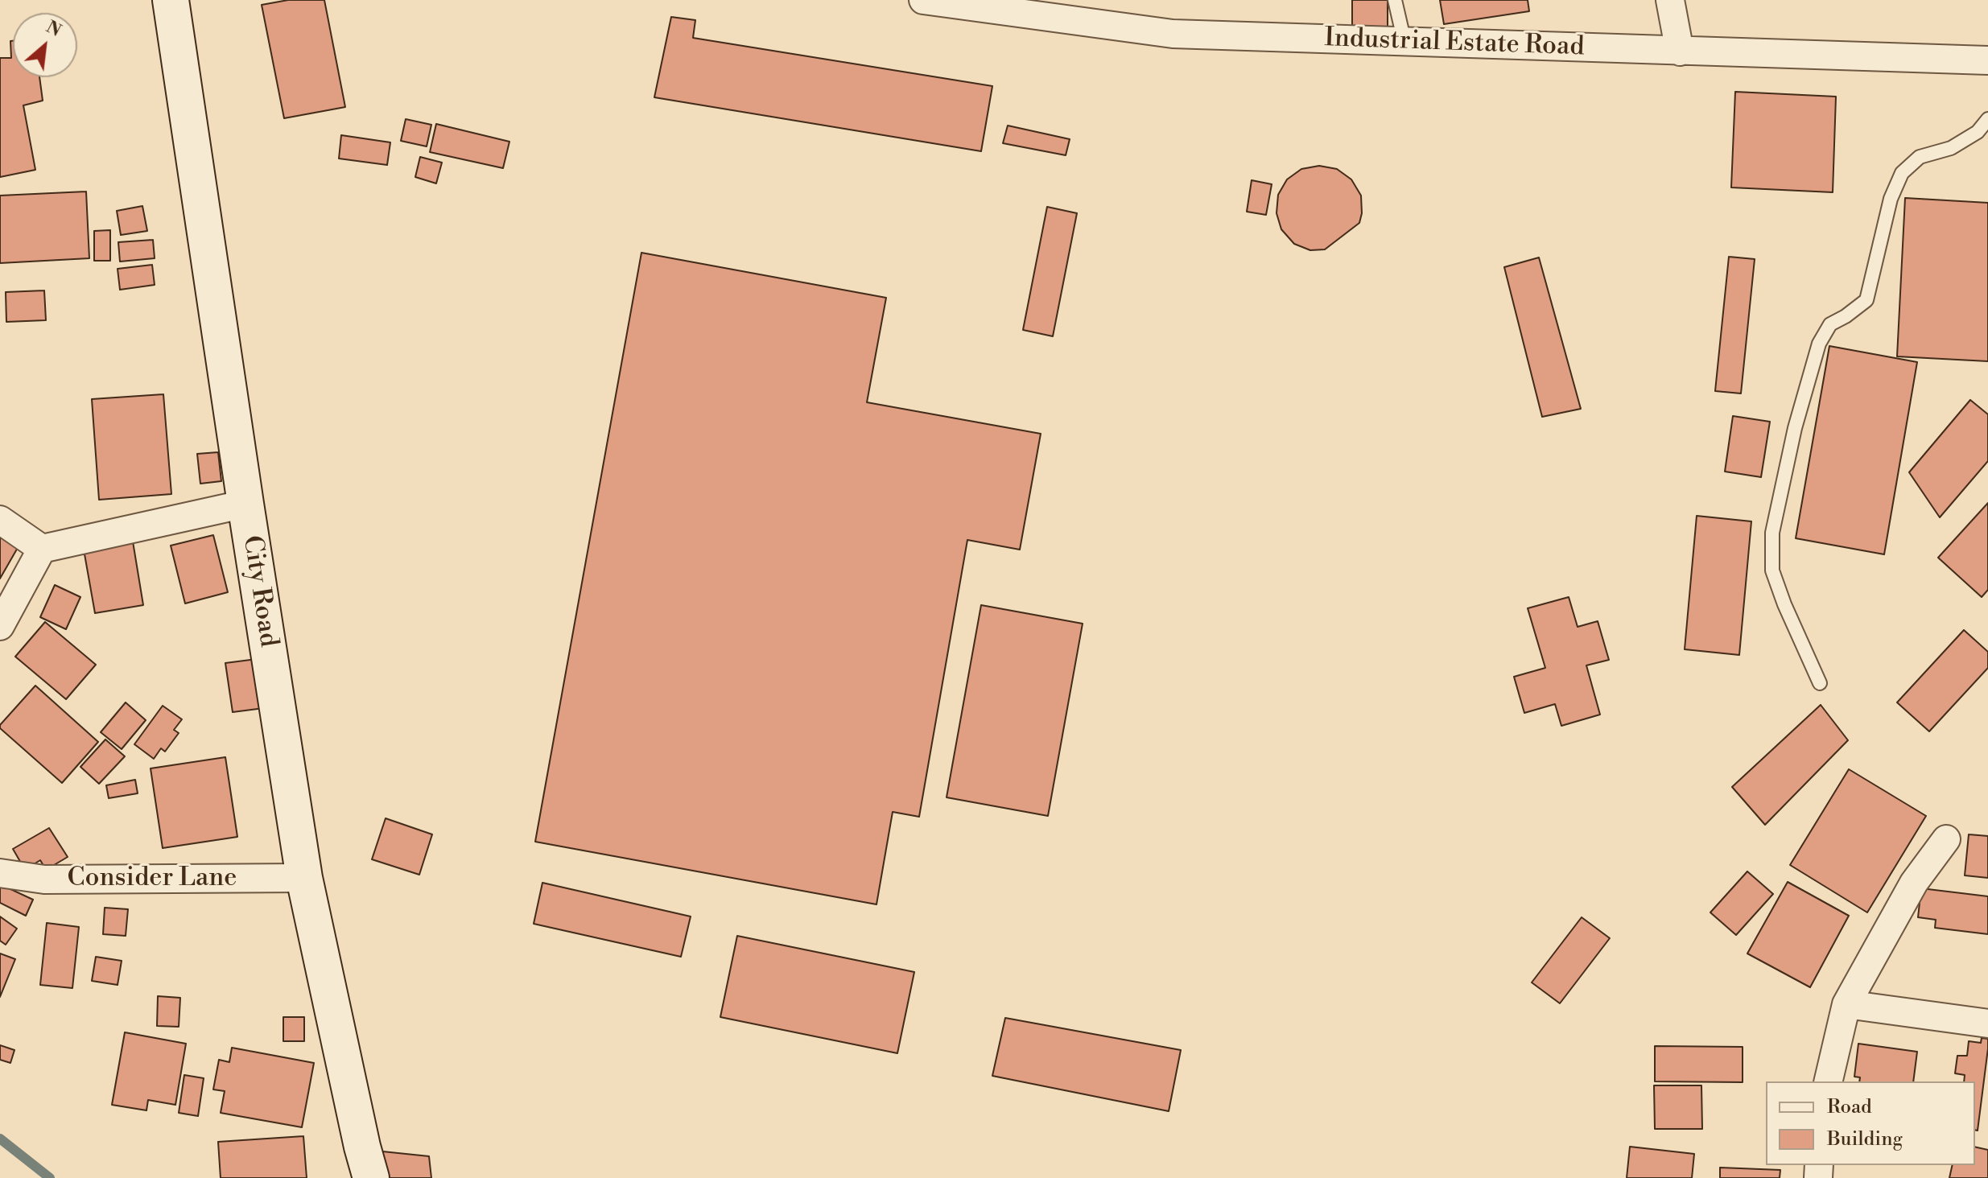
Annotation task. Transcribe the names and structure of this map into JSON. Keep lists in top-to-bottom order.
{
  "streets": {
    "main road": ["City Road"],
    "street": ["Industrial Estate Road", "Consider Lane"]
  },
  "crossings": [
    ["City Road", "Consider Lane"]
  ],
  "legend": ["Road", "Building"],
  "north": "top right"
}
